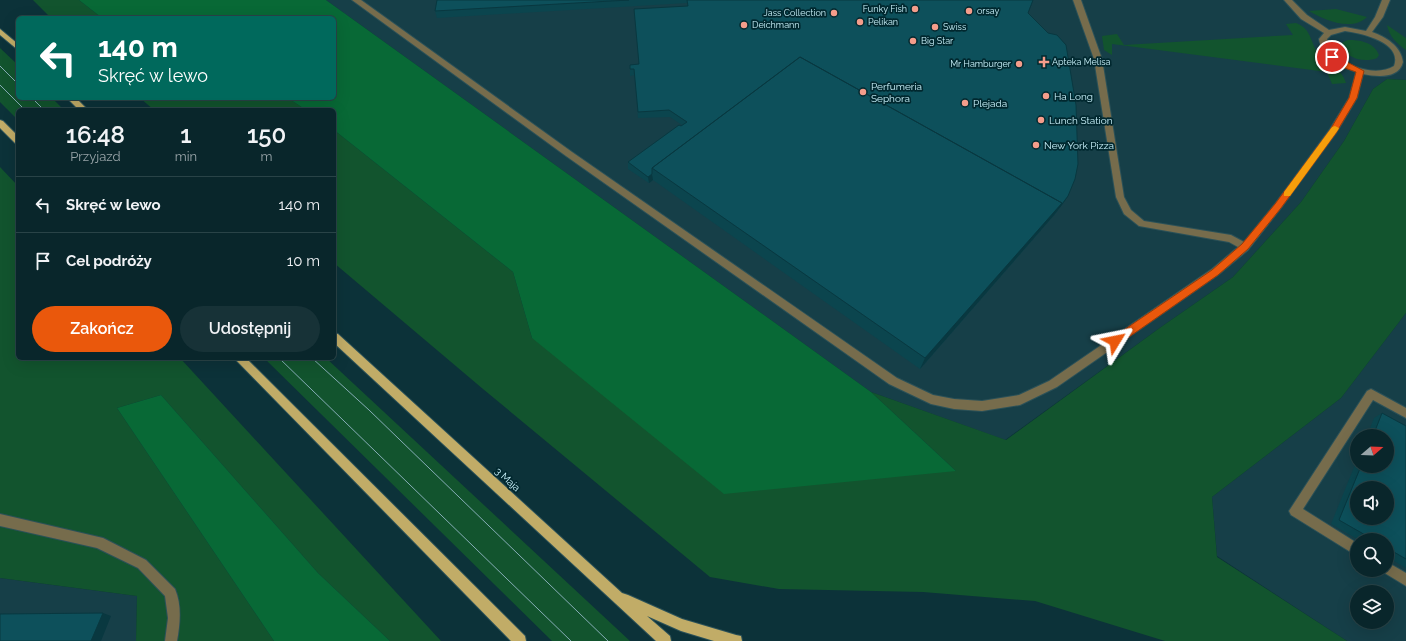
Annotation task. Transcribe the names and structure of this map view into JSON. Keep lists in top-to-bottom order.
{
  "streets": {
    "main road": ["3 Maja"]
  },
  "places": {
    "other": [
      "Funky Fish",
      "orsay",
      "Jass Collection",
      "Pelikan",
      "Deichmann",
      "Swiss",
      "Big Star",
      "Mr Hamburger",
      "Perfumeria Sephora",
      "Ha Long",
      "Plejada",
      "Lunch Station",
      "New York Pizza"
    ],
    "health": ["Apteka Melisa"]
  },
  "north": "right",
  "page": {
    "turn": ["140 m", "Skręć w lewo"],
    "eta": [
      "16:48",
      "Przyjazd",
      "1",
      "min",
      "150",
      "m"
    ],
    "list": [
      {
        "name": "Skręć w lewo",
        "value": "140 m"
      },
      {
        "name": "Cel podróży",
        "value": "10 m"
      }
    ],
    "buttons": ["Zakończ", "Udostępnij"]
  }
}
